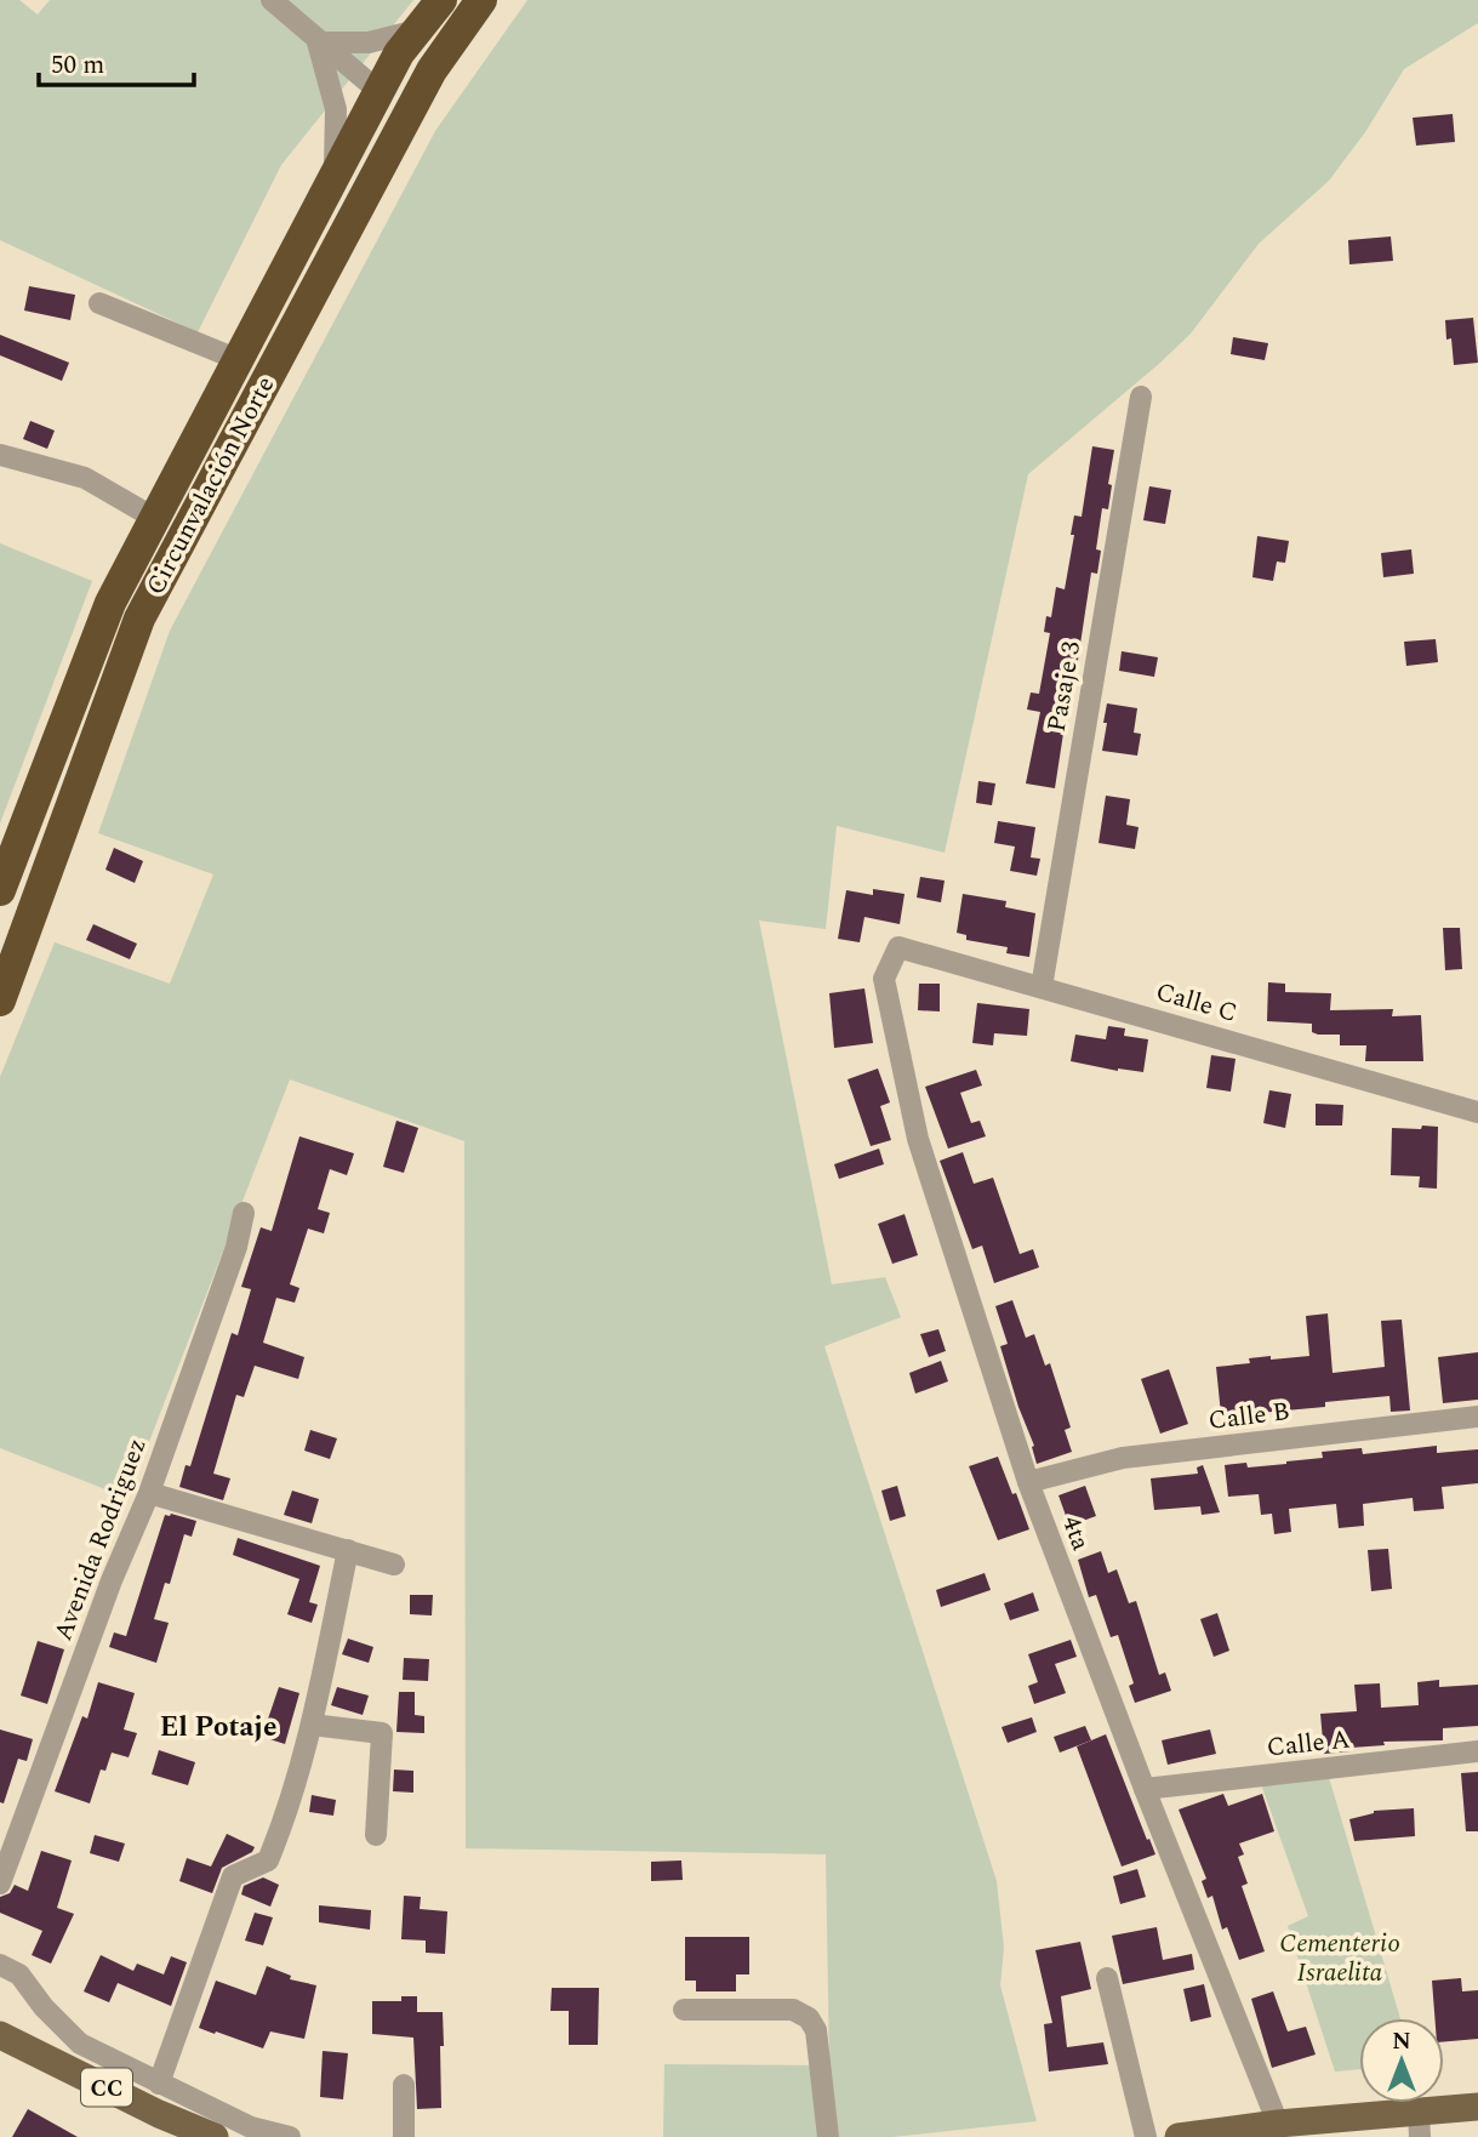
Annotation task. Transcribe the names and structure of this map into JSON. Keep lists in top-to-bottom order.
{
  "streets": {
    "highway": ["Circunvalación Norte"],
    "main road": ["CC"],
    "street": [
      "Pasaje 3",
      "Calle C",
      "Calle B",
      "4ta",
      "Avenida Rodriguez",
      "Calle A"
    ]
  },
  "crossings": [
    ["Pasaje 3", "Calle C"],
    ["Calle C", "4ta"],
    ["Calle B", "4ta"],
    ["4ta", "Calle A"]
  ],
  "districts": ["El Potaje"],
  "parks": ["Cementerio Israelita"],
  "scale_bar": "50 m",
  "north": "top"
}
